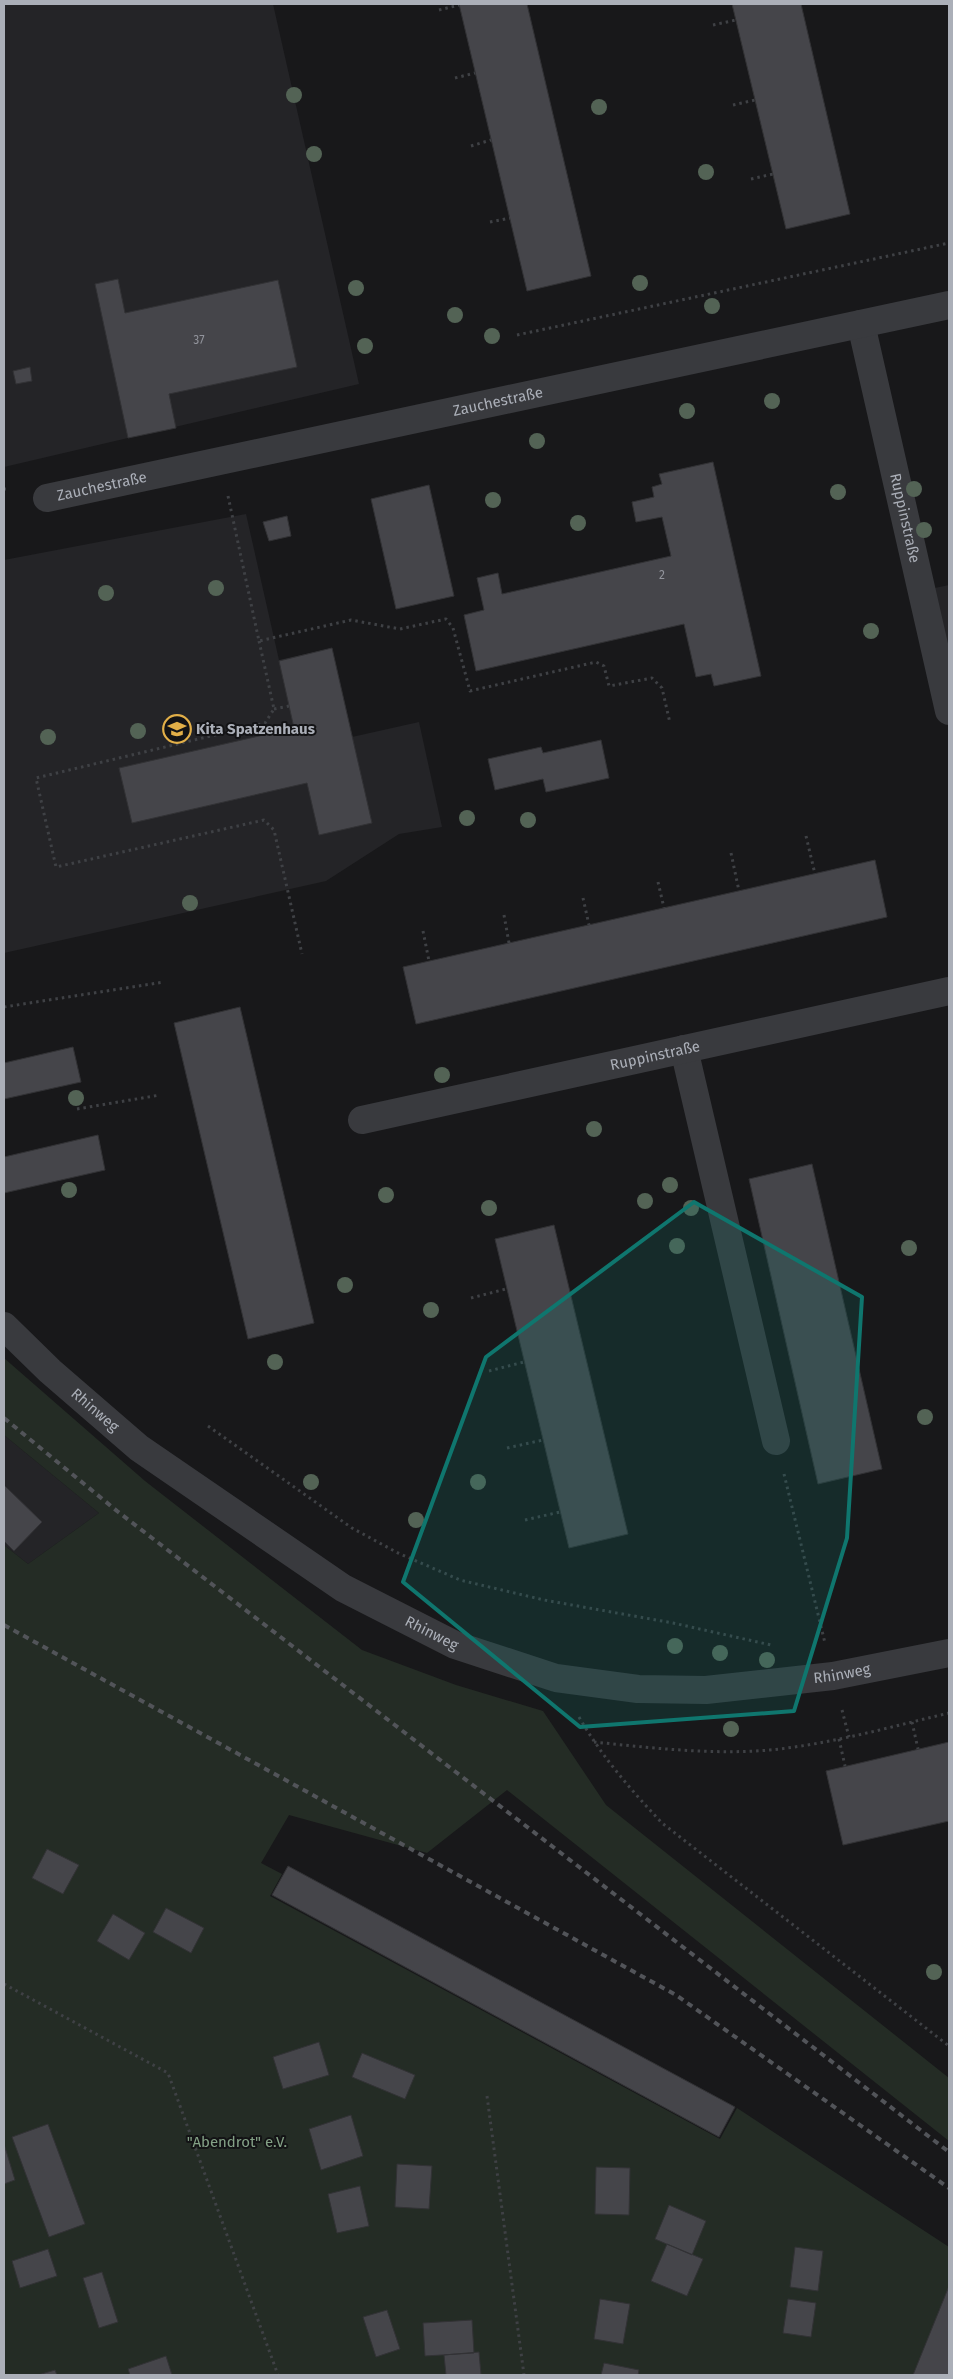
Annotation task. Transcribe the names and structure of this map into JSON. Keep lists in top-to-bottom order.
{
  "streets": {
    "street": ["Zauchestraße", "Ruppinstraße", "Rhinweg"]
  },
  "crossings": [
    ["Zauchestraße", "Ruppinstraße"]
  ],
  "parks": ["\"Abendrot\" e.V."],
  "places": {
    "school or university": ["Kita Spatzenhaus"]
  },
  "house_numbers": ["37", "2"]
}
